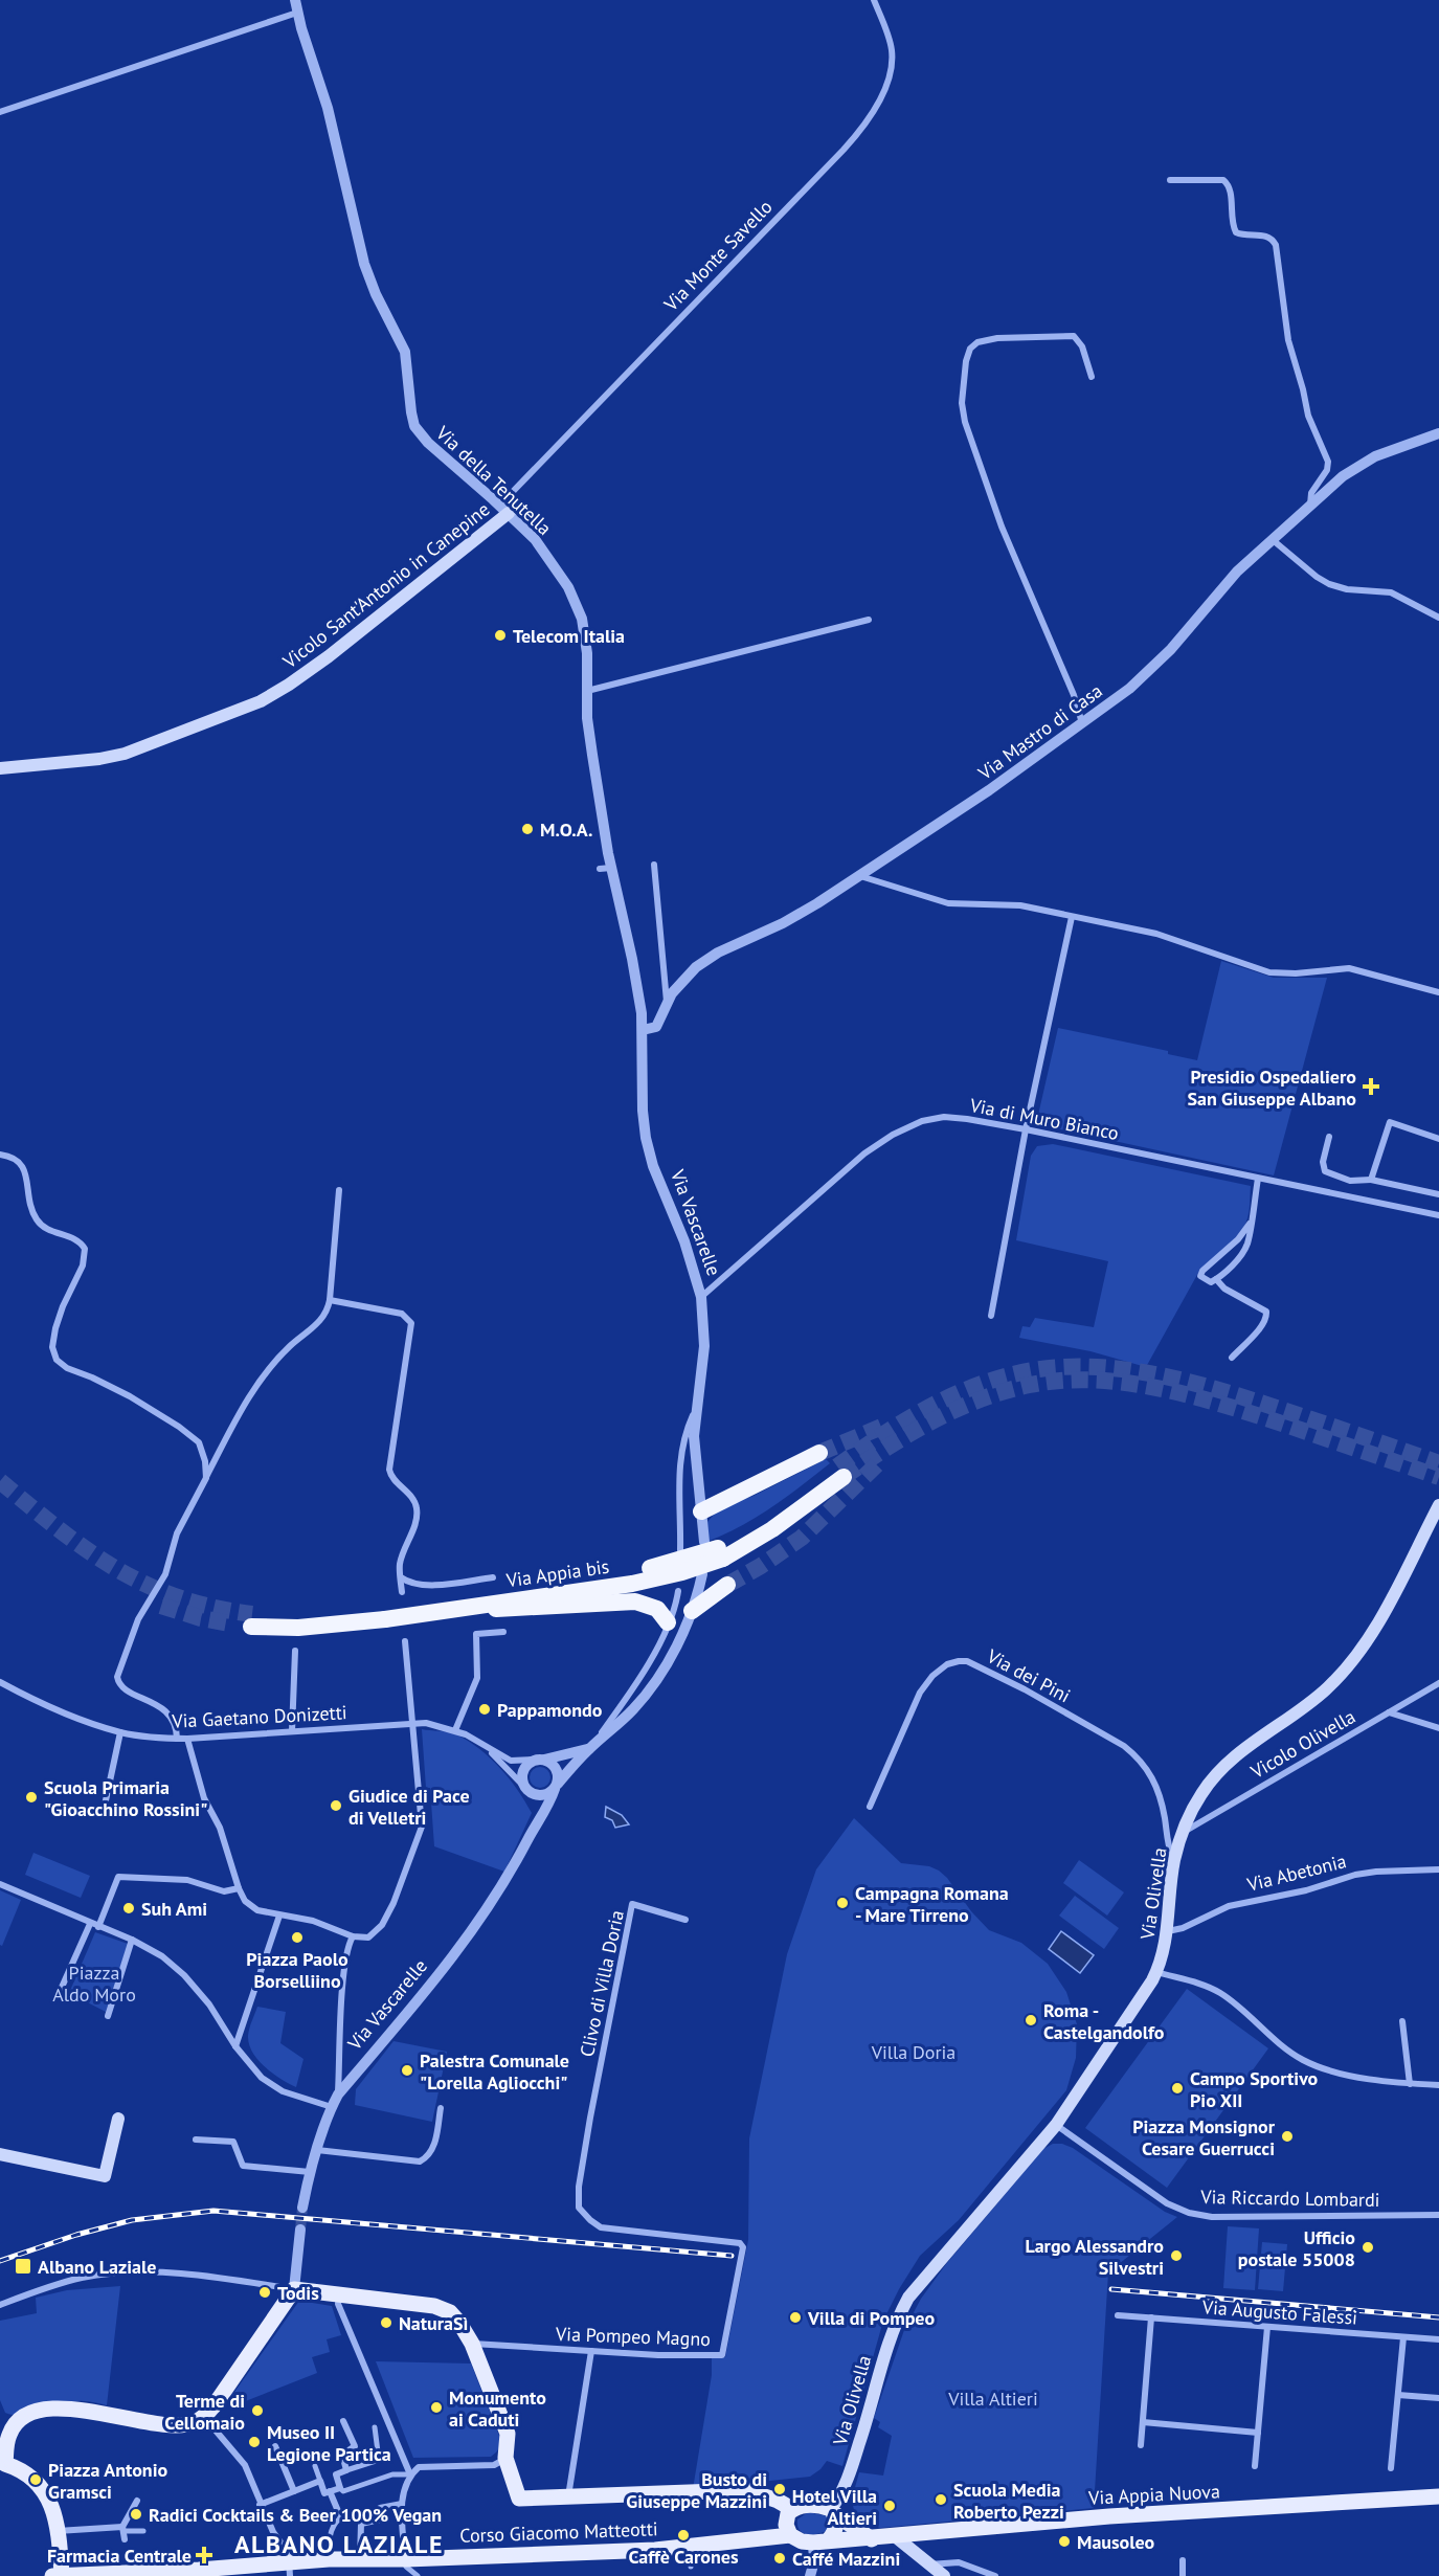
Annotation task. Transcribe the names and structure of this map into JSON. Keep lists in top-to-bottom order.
{
  "streets": {
    "highway": ["Via Appia bis"],
    "main road": [
      "Vicolo Sant'Antonio in Canepine",
      "Via Olivella",
      "Via Appia Nuova",
      "Corso Giacomo Matteotti"
    ],
    "street": [
      "Via Monte Savello",
      "Via della Tenutella",
      "Via Mastro di Casa",
      "Via di Muro Bianco",
      "Via Vascarelle",
      "Via dei Pini",
      "Via Gaetano Donizetti",
      "Vicolo Olivella",
      "Via Abetonia",
      "Clivo di Villa Doria",
      "Via Riccardo Lombardi",
      "Via Augusto Falessi",
      "Via Pompeo Magno"
    ]
  },
  "crossings": [
    ["Via Monte Savello", "Via della Tenutella"],
    ["Via Monte Savello", "Vicolo Sant'Antonio in Canepine"],
    ["Via della Tenutella", "Vicolo Sant'Antonio in Canepine"],
    ["Via della Tenutella", "Via Mastro di Casa"],
    ["Via della Tenutella", "Via Vascarelle"],
    ["Via Mastro di Casa", "Via Vascarelle"],
    ["Via di Muro Bianco", "Via Vascarelle"],
    ["Via Vascarelle", "Via Appia bis"],
    ["Via Vascarelle", "Via Gaetano Donizetti"],
    ["Via dei Pini", "Via Olivella"],
    ["Vicolo Olivella", "Via Olivella"],
    ["Via Abetonia", "Via Olivella"],
    ["Via Olivella", "Via Riccardo Lombardi"],
    ["Via Olivella", "Via Appia Nuova"],
    ["Via Olivella", "Corso Giacomo Matteotti"],
    ["Clivo di Villa Doria", "Via Pompeo Magno"],
    ["Via Appia Nuova", "Corso Giacomo Matteotti"]
  ],
  "districts": ["ALBANO LAZIALE"],
  "parks": ["Piazza Aldo Moro", "Villa Doria", "Villa Altieri"],
  "places": {
    "other": [
      "Telecom Italia",
      "M.O.A.",
      "Pappamondo",
      "Scuola Primaria \"Gioacchino Rossini\"",
      "Giudice di Pace di Velletri",
      "Campagna Romana - Mare Tirreno",
      "Suh Ami",
      "Piazza Paolo Borselliino",
      "Roma - Castelgandolfo",
      "Palestra Comunale \"Lorella Agliocchi\"",
      "Campo Sportivo Pio XII",
      "Piazza Monsignor Cesare Guerrucci",
      "Ufficio postale 55008",
      "Largo Alessandro Silvestri",
      "Todis",
      "Villa di Pompeo",
      "NaturaSì",
      "Monumento ai Caduti",
      "Terme di Cellomaio",
      "Museo II Legione Partica",
      "Piazza Antonio Gramsci",
      "Busto di Giuseppe Mazzini",
      "Scuola Media Roberto Pezzi",
      "Hotel Villa Altieri",
      "Radici Cocktails & Beer 100% Vegan",
      "Caffè Carones",
      "Mausoleo",
      "Caffé Mazzini"
    ],
    "health": ["Presidio Ospedaliero San Giuseppe Albano", "Farmacia Centrale"],
    "transit": ["Albano Laziale"]
  }
}
